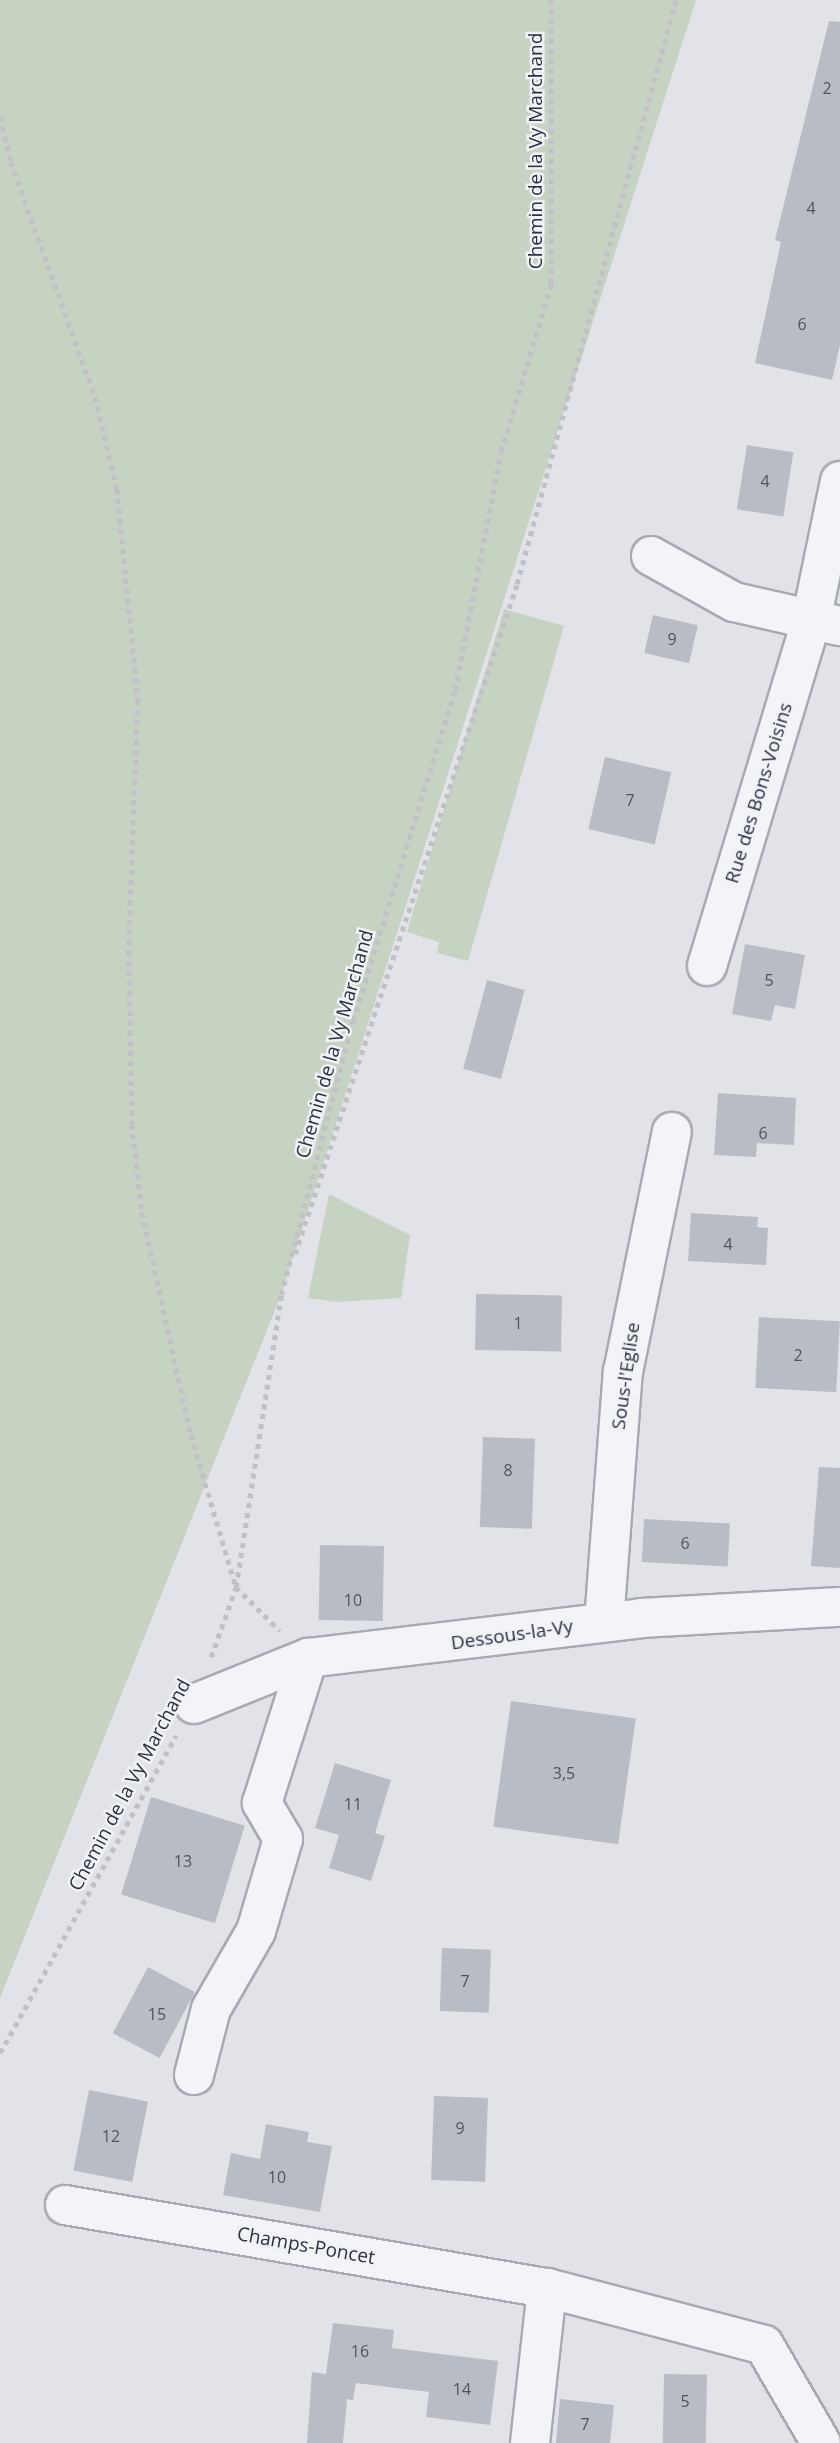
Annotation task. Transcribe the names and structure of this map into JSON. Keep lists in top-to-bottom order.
{
  "streets": {
    "street": [
      "Rue des Bons-Voisins",
      "Sous-l'Eglise",
      "Dessous-la-Vy",
      "Champs-Poncet"
    ],
    "path": ["Chemin de la Vy Marchand"]
  },
  "crossings": [
    ["Chemin de la Vy Marchand", "Dessous-la-Vy"],
    ["Sous-l'Eglise", "Dessous-la-Vy"]
  ],
  "house_numbers": [
    "2",
    "4",
    "6",
    "4",
    "9",
    "7",
    "5",
    "6",
    "4",
    "1",
    "2",
    "8",
    "6",
    "10",
    "3,5",
    "11",
    "13",
    "7",
    "15",
    "9",
    "12",
    "10",
    "16",
    "14",
    "5",
    "7"
  ]
}
